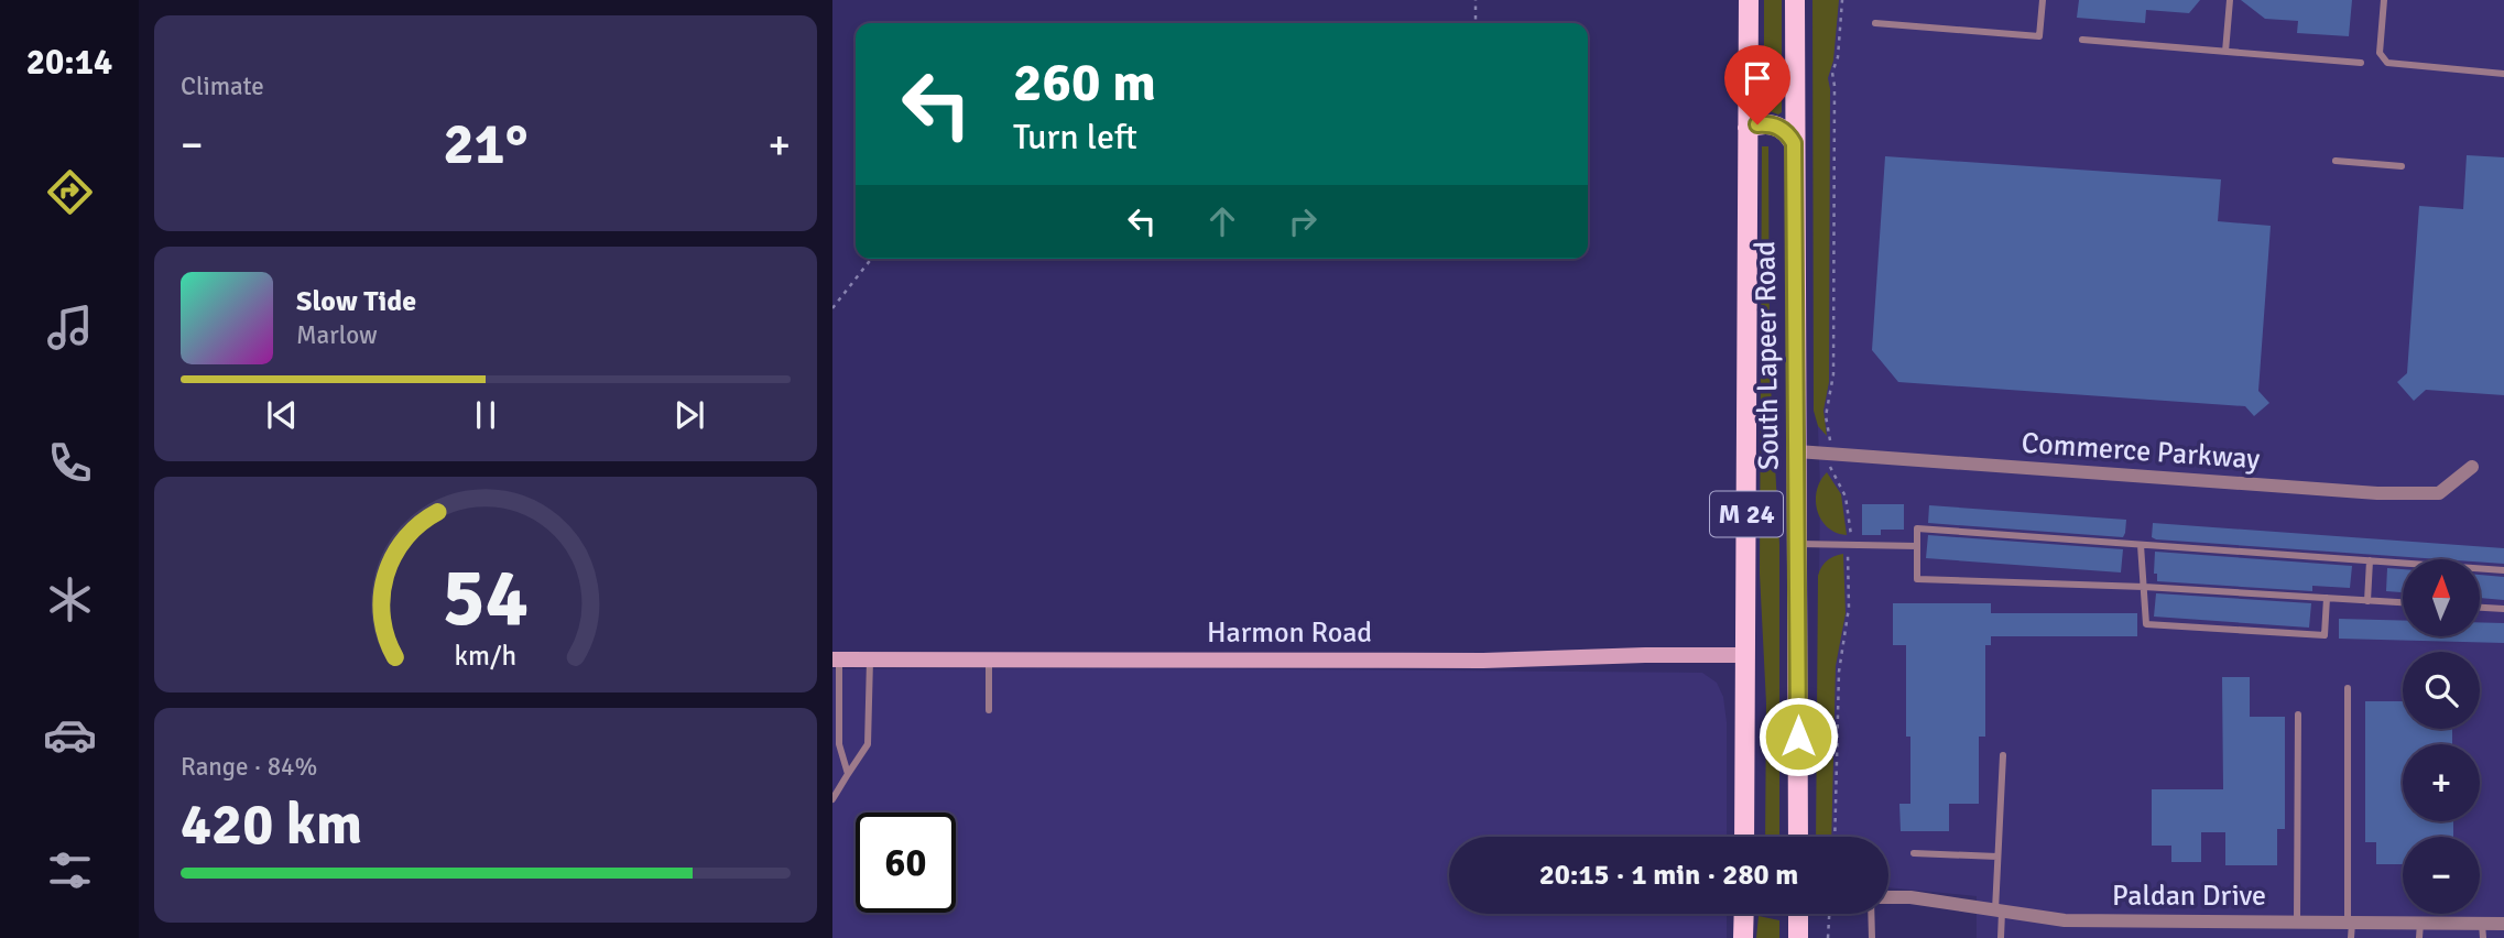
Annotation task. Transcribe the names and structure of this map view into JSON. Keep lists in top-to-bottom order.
{
  "streets": {
    "main road": ["South Lapeer Road", "M 24"],
    "street": ["Commerce Parkway", "Harmon Road", "Paldan Drive"]
  },
  "crossings": [
    ["South Lapeer Road", "Commerce Parkway"],
    ["South Lapeer Road", "Harmon Road"]
  ],
  "north": "top",
  "page": {
    "tabs": "20:14",
    "tile": [
      "Climate",
      ["Range · 84%", "420 km"]
    ],
    "turn": ["260 m", "Turn left"],
    "heat": ["−", "21°", "+"],
    "song": ["Slow Tide", "Marlow"],
    "map_buttons": ["+", "−"],
    "limit": "60",
    "trip": "20:15 · 1 min · 280 m",
    "gauge": ["54", "km/h"]
  }
}
